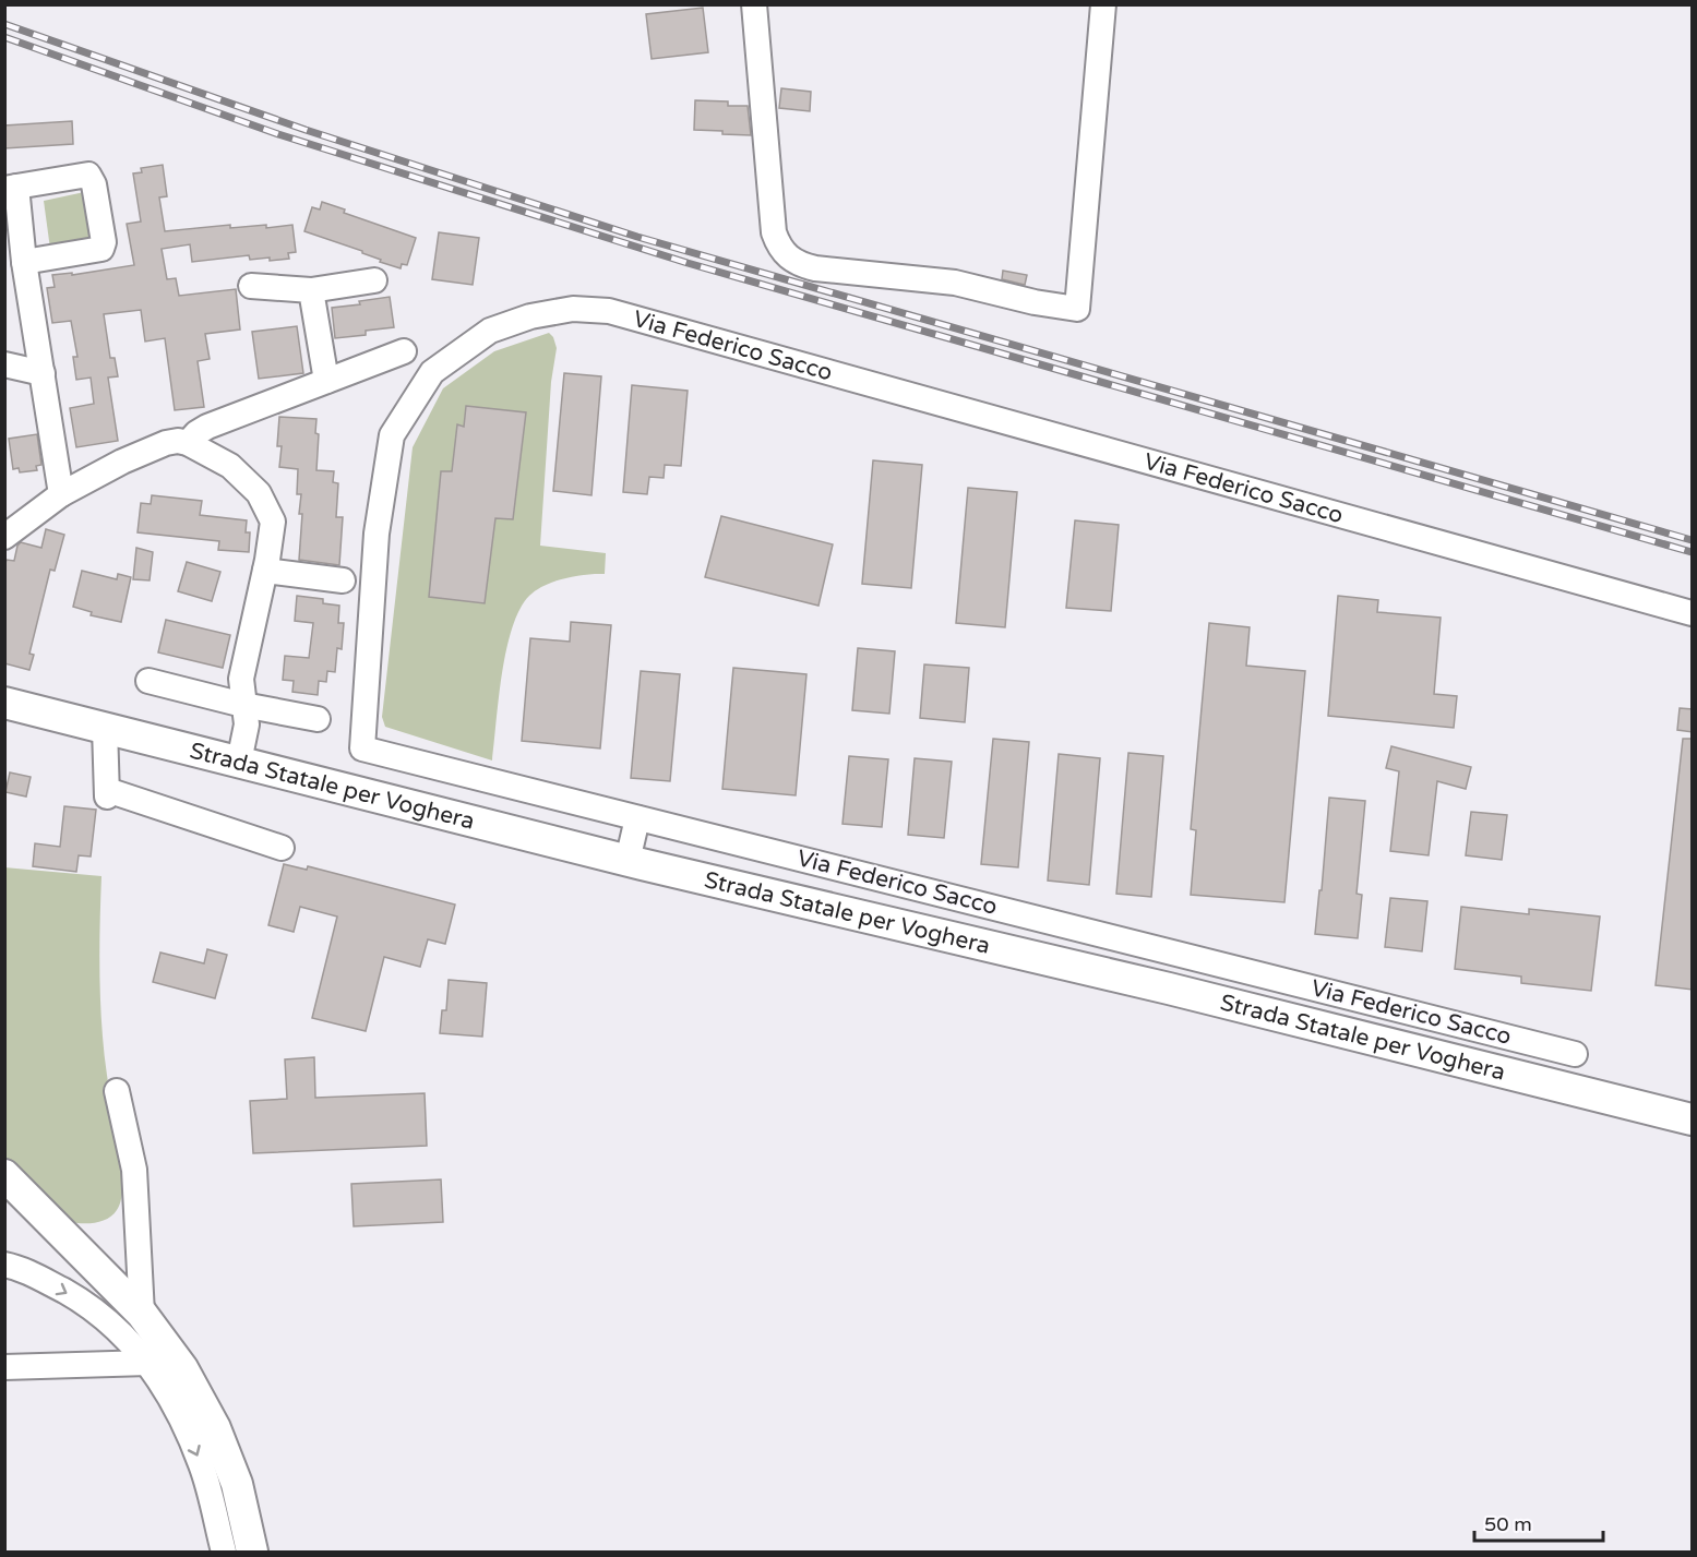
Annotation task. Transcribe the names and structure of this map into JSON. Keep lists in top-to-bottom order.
{
  "streets": {
    "main road": ["Strada Statale per Voghera"],
    "street": ["Via Federico Sacco"]
  },
  "scale_bar": "50 m"
}
